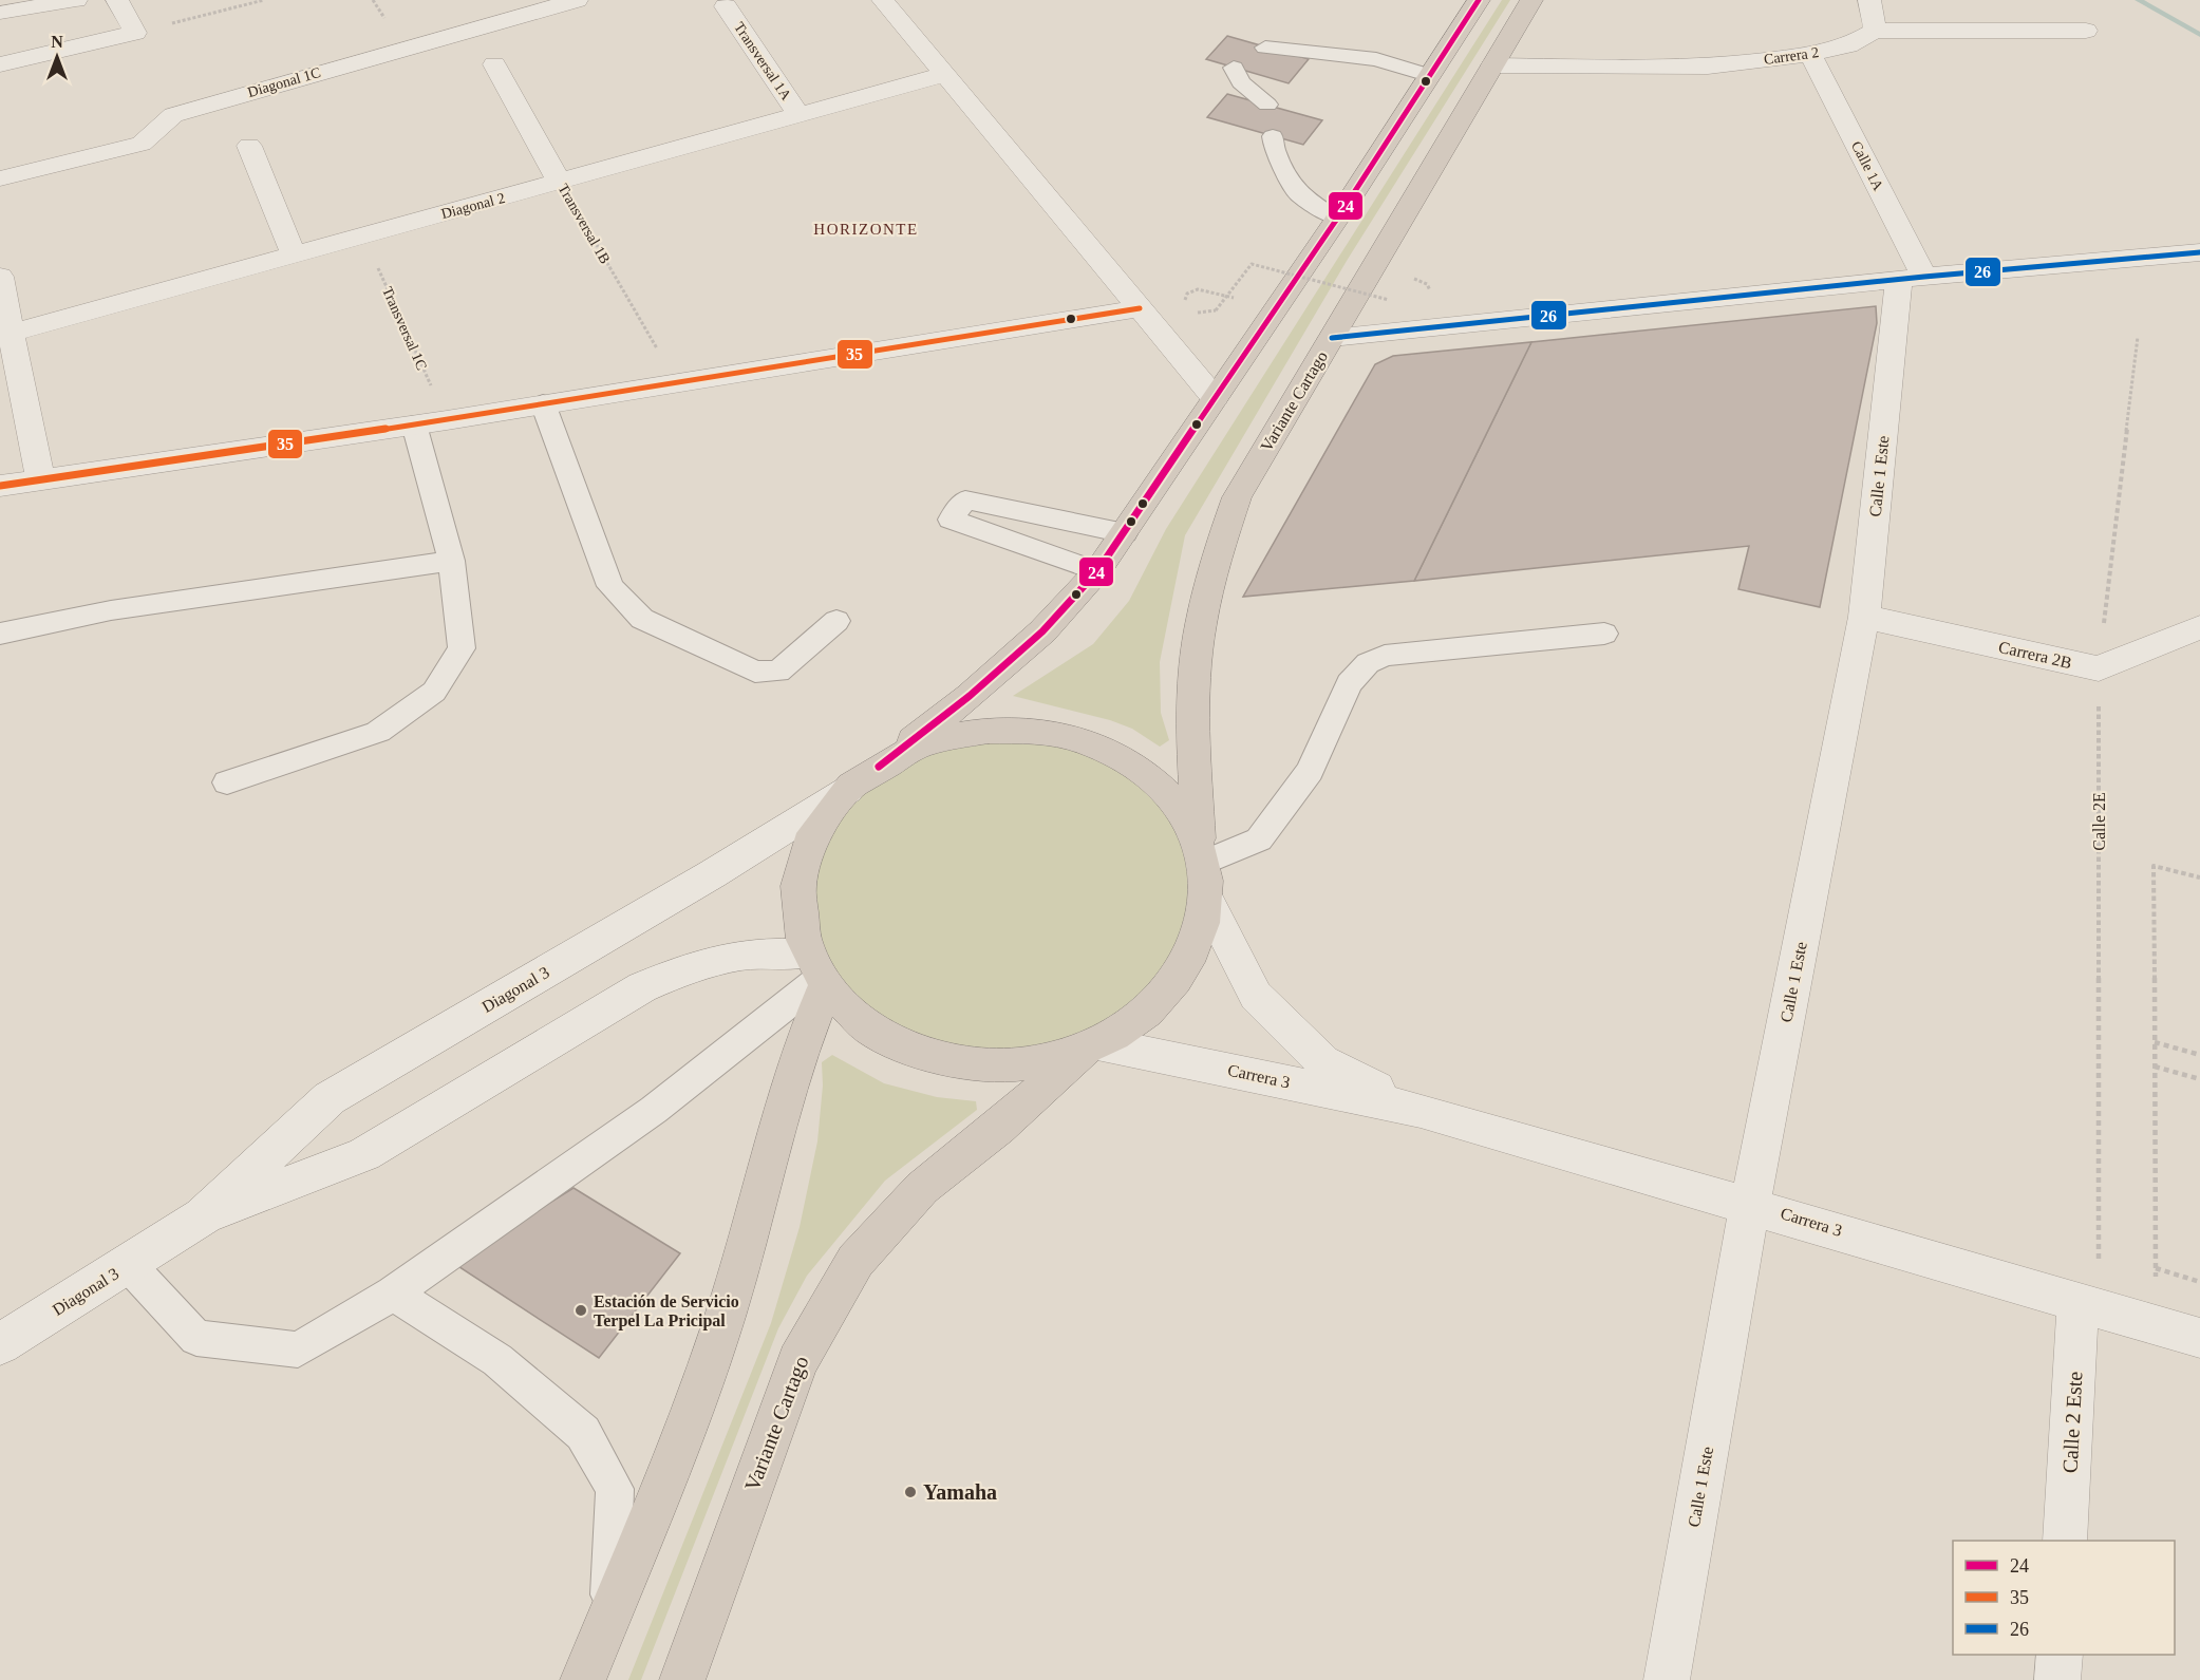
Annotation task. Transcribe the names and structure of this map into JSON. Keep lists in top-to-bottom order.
{
  "streets": {
    "highway": ["Variante Cartago"],
    "street": [
      "Carrera 2",
      "Transversal 1A",
      "Diagonal 1C",
      "Calle 1A",
      "Diagonal 2",
      "Transversal 1B",
      "Calle 1 Este",
      "Carrera 2B",
      "Diagonal 3",
      "Carrera 3",
      "Calle 2 Este"
    ],
    "path": ["Transversal 1C", "Calle 2E"]
  },
  "crossings": [
    ["Carrera 2", "Calle 1A"],
    ["Carrera 2", "Variante Cartago"],
    ["Transversal 1A", "Diagonal 2"],
    ["Calle 1A", "Calle 1 Este"],
    ["Diagonal 2", "Transversal 1B"],
    ["Diagonal 2", "Transversal 1C"],
    ["Variante Cartago", "Carrera 3"],
    ["Calle 1 Este", "Carrera 2B"],
    ["Calle 1 Este", "Carrera 3"],
    ["Carrera 2B", "Calle 2E"],
    ["Calle 2E", "Carrera 3"],
    ["Calle 2E", "Calle 2 Este"],
    ["Carrera 3", "Calle 2 Este"]
  ],
  "districts": ["HORIZONTE"],
  "places": ["Estación de Servicio Terpel La Pricipal", "Yamaha"],
  "lines": ["transit line 24", "transit line 26", "transit line 35"],
  "legend": ["24", "35", "26"],
  "north": "top"
}
